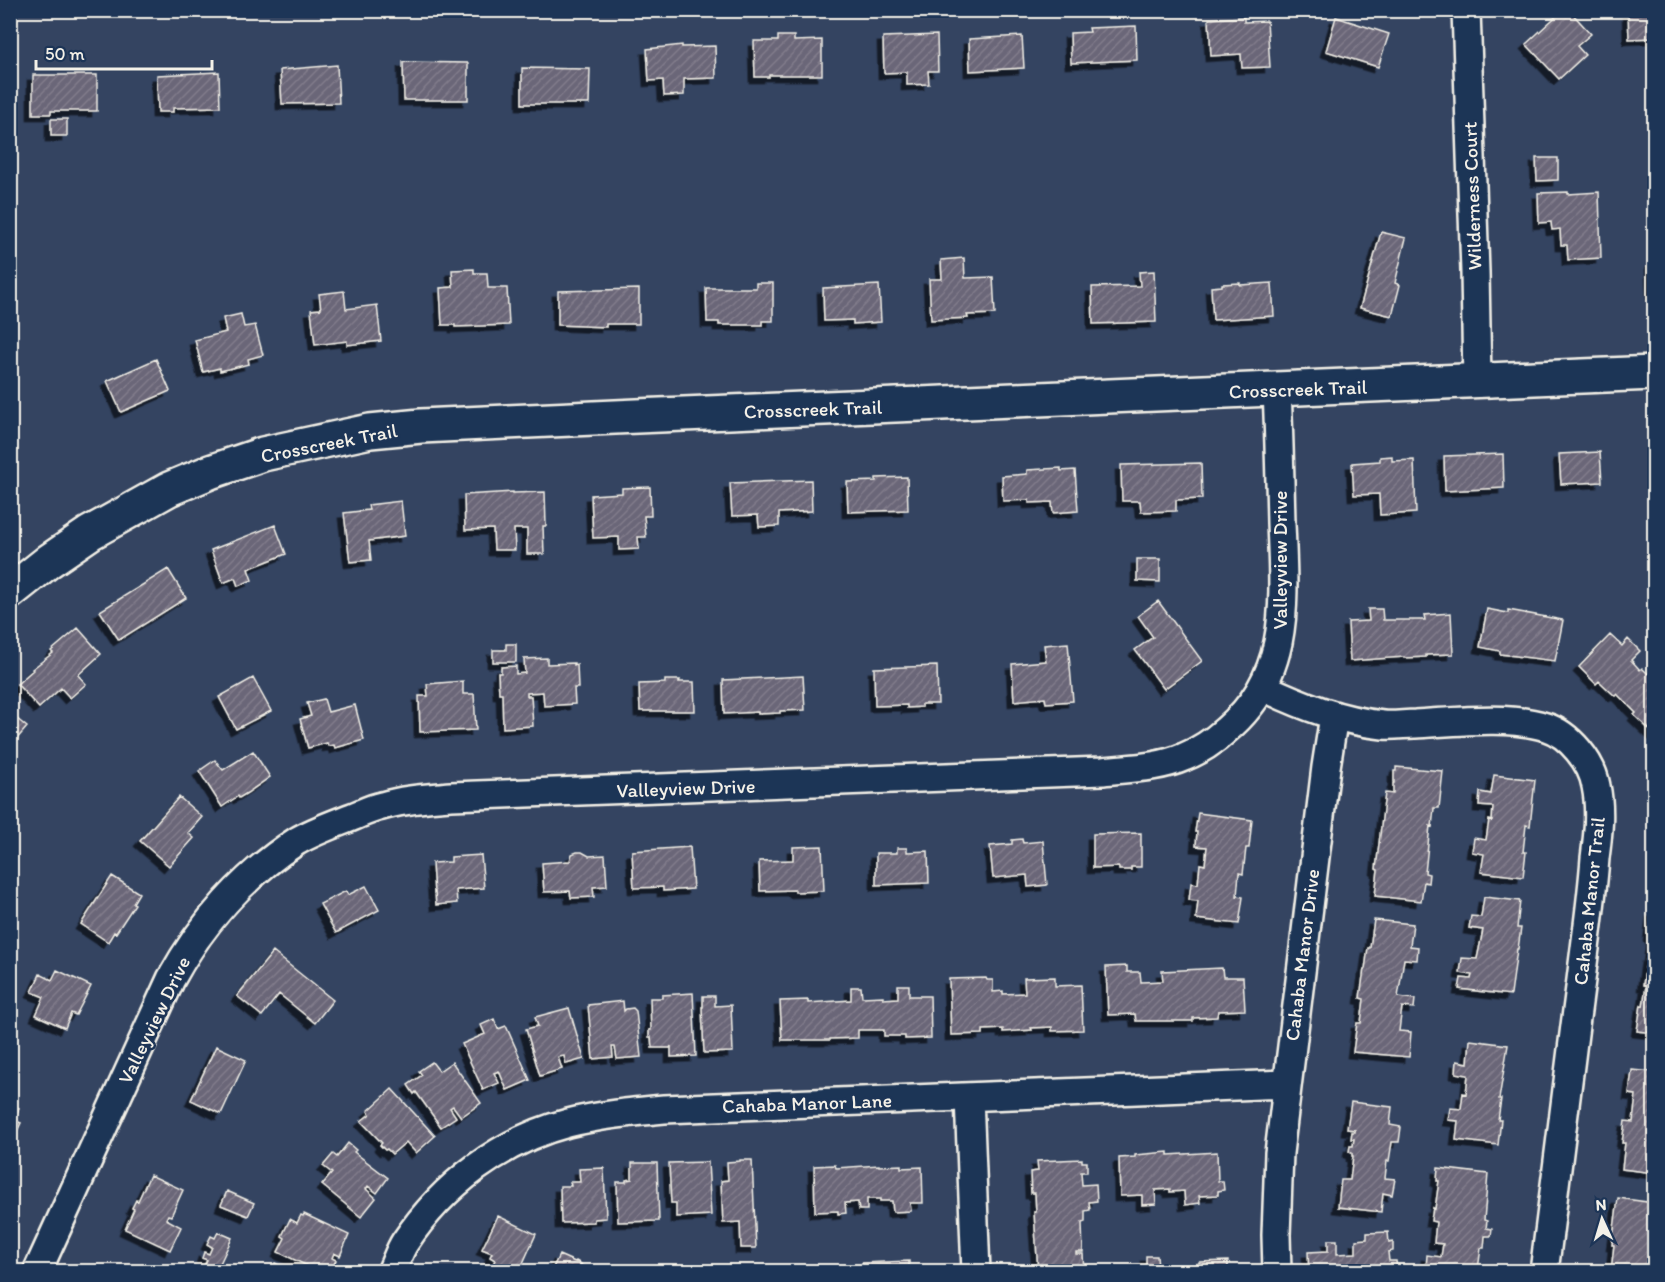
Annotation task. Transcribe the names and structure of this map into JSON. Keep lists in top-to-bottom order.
{
  "streets": {
    "street": [
      "Wilderness Court",
      "Crosscreek Trail",
      "Valleyview Drive",
      "Cahaba Manor Trail",
      "Cahaba Manor Drive",
      "Cahaba Manor Lane"
    ]
  },
  "crossings": [
    ["Wilderness Court", "Crosscreek Trail"],
    ["Crosscreek Trail", "Valleyview Drive"],
    ["Cahaba Manor Trail", "Cahaba Manor Drive"],
    ["Cahaba Manor Drive", "Cahaba Manor Lane"]
  ],
  "scale_bar": "50 m",
  "north": "top"
}
